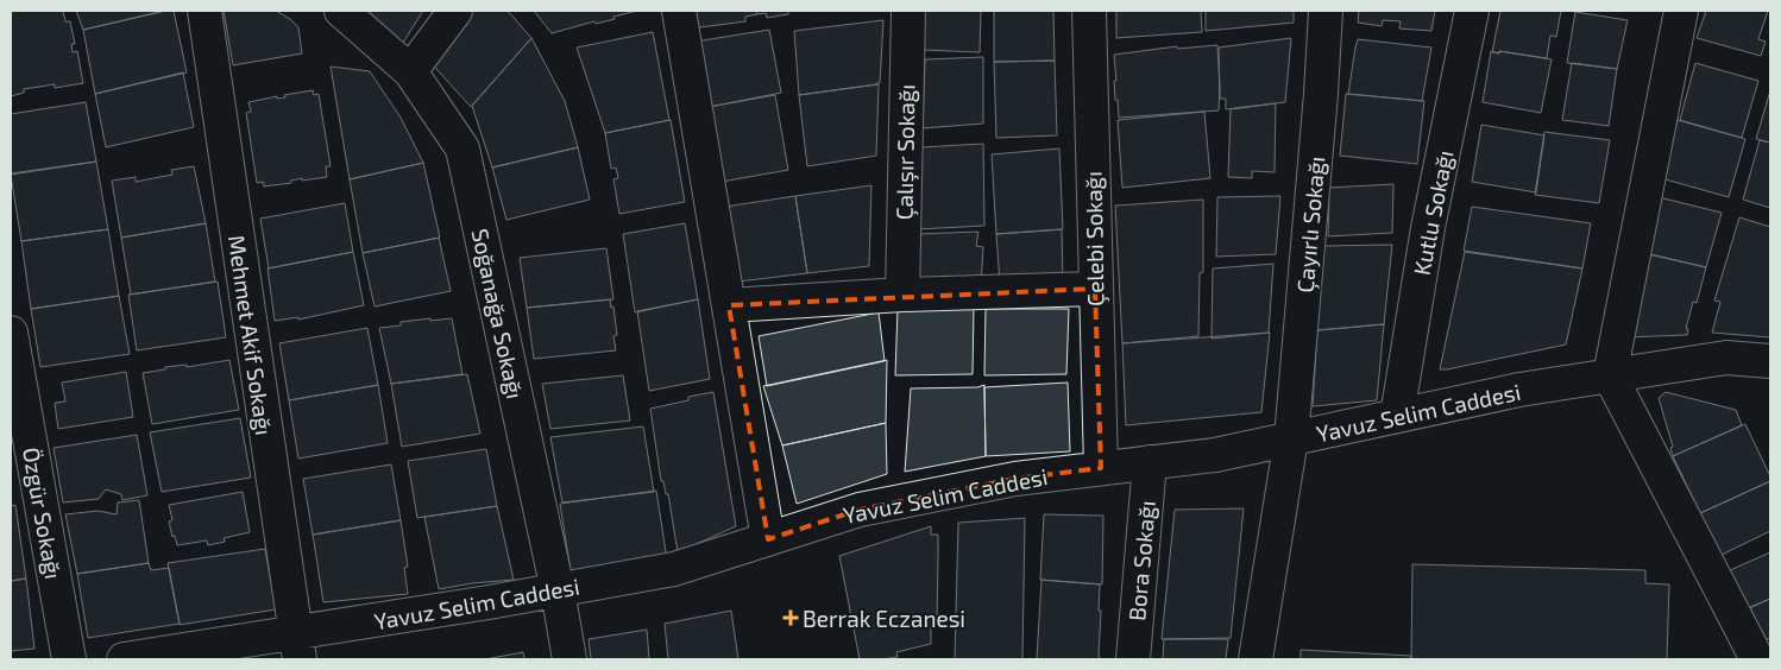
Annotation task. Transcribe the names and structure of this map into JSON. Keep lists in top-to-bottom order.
{
  "streets": {
    "street": [
      "Çalışır Sokağı",
      "Kutlu Sokağı",
      "Çayırlı Sokağı",
      "Çelebi Sokağı",
      "Soğanağa Sokağı",
      "Mehmet Akif Sokağı",
      "Yavuz Selim Caddesi",
      "Özgür Sokağı",
      "Bora Sokağı"
    ]
  },
  "crossings": [
    ["Kutlu Sokağı", "Yavuz Selim Caddesi"],
    ["Çayırlı Sokağı", "Yavuz Selim Caddesi"],
    ["Çelebi Sokağı", "Yavuz Selim Caddesi"],
    ["Soğanağa Sokağı", "Yavuz Selim Caddesi"],
    ["Mehmet Akif Sokağı", "Yavuz Selim Caddesi"],
    ["Yavuz Selim Caddesi", "Bora Sokağı"]
  ],
  "places": {
    "health": ["Berrak Eczanesi"]
  }
}
